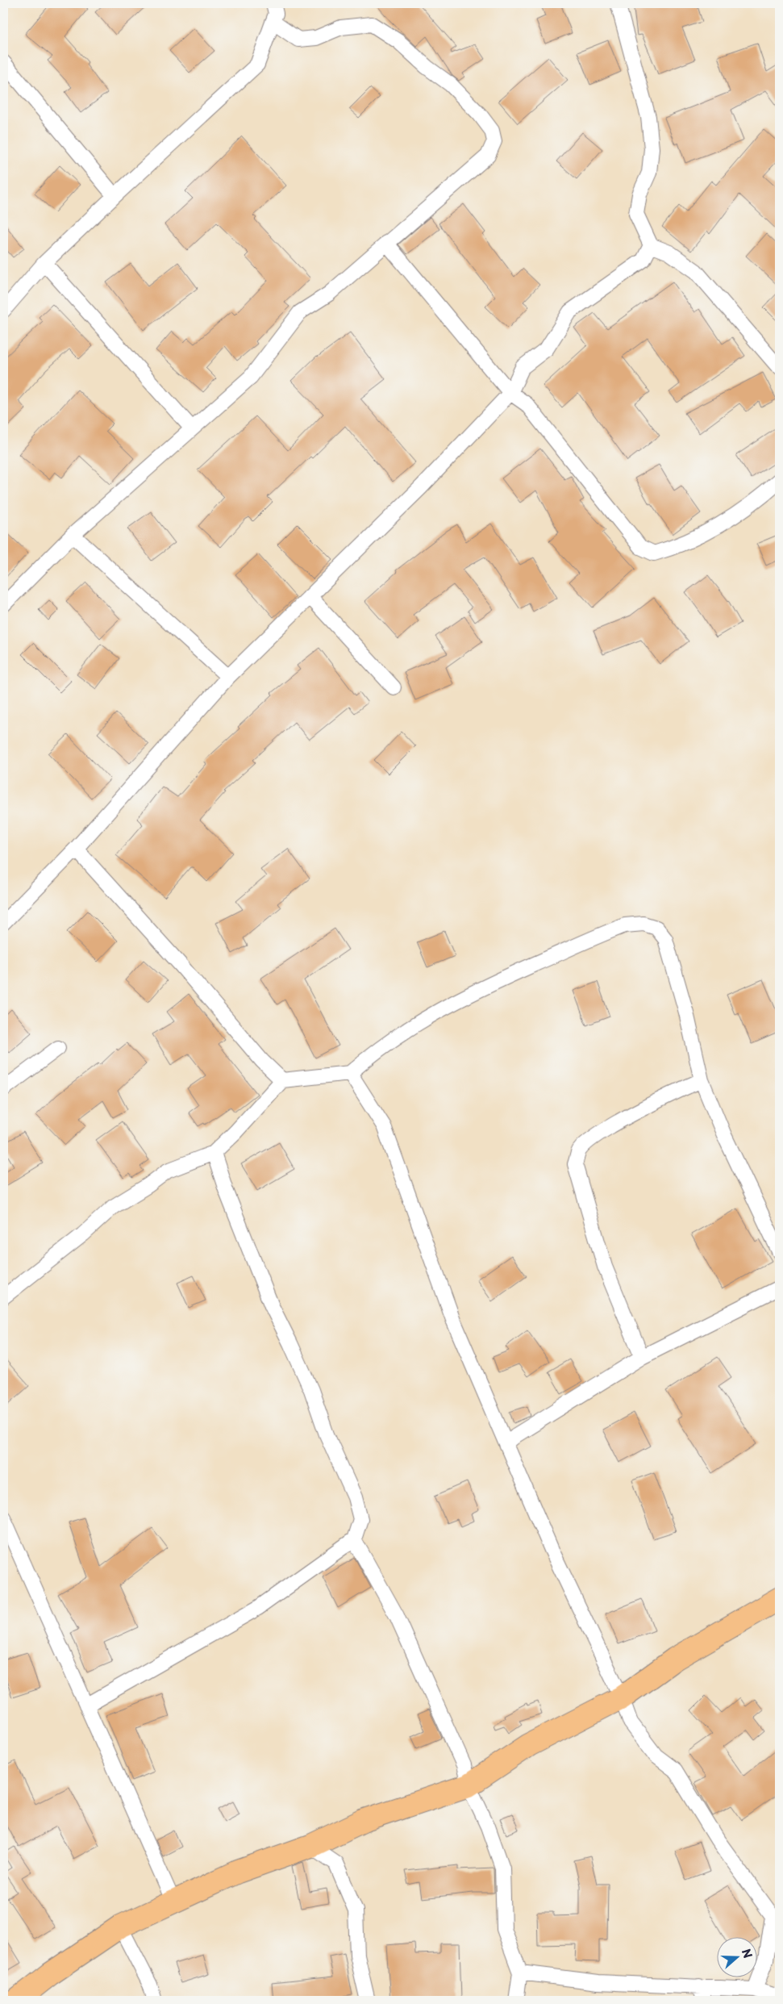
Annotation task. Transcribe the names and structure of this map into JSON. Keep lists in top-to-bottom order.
{
  "north": "right"
}
